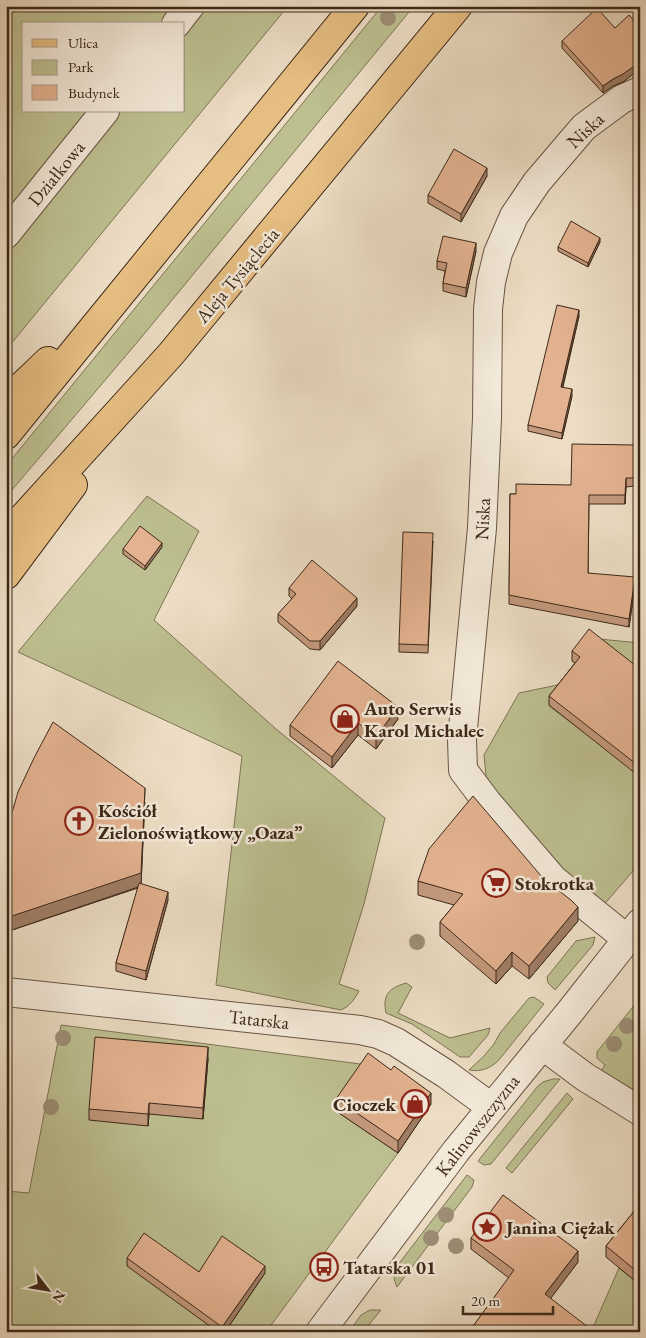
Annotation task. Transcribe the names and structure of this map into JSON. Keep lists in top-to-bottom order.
{
  "streets": {
    "main road": ["Aleja Tysiąclecia"],
    "street": [
      "Niska",
      "Działkowa",
      "Tatarska",
      "Kalinowszczyzna"
    ]
  },
  "crossings": [
    ["Niska", "Kalinowszczyzna"],
    ["Tatarska", "Kalinowszczyzna"]
  ],
  "places": {
    "shop": ["Auto Serwis Karol Michalec", "Cioczek"],
    "church": ["Kościół Zielonoświątkowy „Oaza”"],
    "supermarket": ["Stokrotka"],
    "place": ["Janina Ciężak"],
    "bus stop": ["Tatarska 01"]
  },
  "legend": ["Ulica", "Park", "Budynek"],
  "scale_bar": "20 m",
  "north": "bottom right"
}
